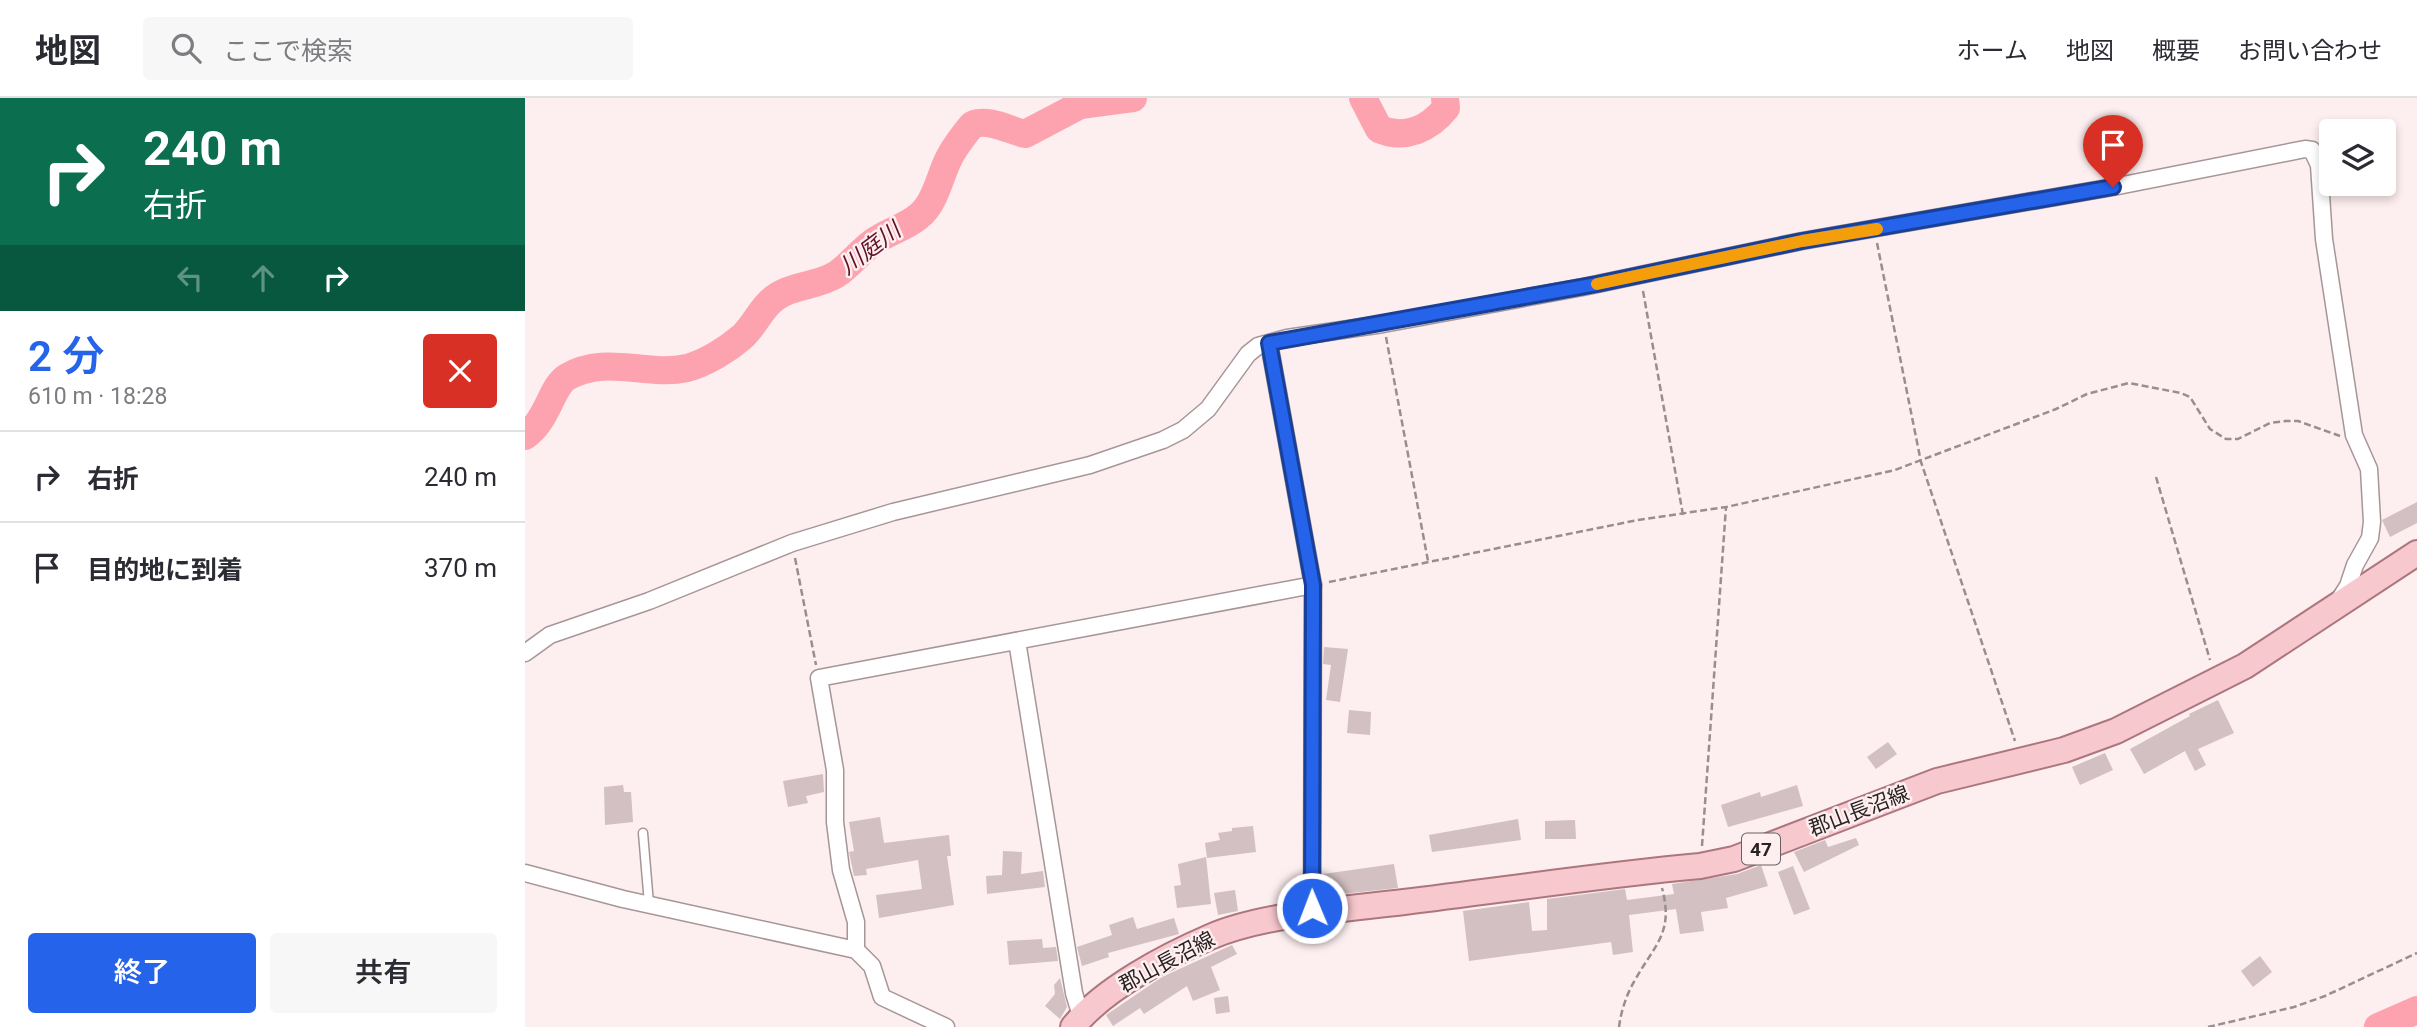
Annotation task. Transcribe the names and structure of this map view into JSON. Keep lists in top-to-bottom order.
{
  "streets": {
    "main road": ["郡山長沼線", "47"]
  },
  "water": ["川庭川"],
  "page": {
    "header": "地図",
    "search": "ここで検索",
    "nav": [
      "ホーム",
      "地図",
      "概要",
      "お問い合わせ"
    ],
    "turn": ["240 m", "右折"],
    "heading": ["2 分", "610 m · 18:28"],
    "list": [
      {
        "name": "右折",
        "value": "240 m"
      },
      {
        "name": "目的地に到着",
        "value": "370 m"
      }
    ],
    "buttons": ["終了", "共有"]
  }
}
